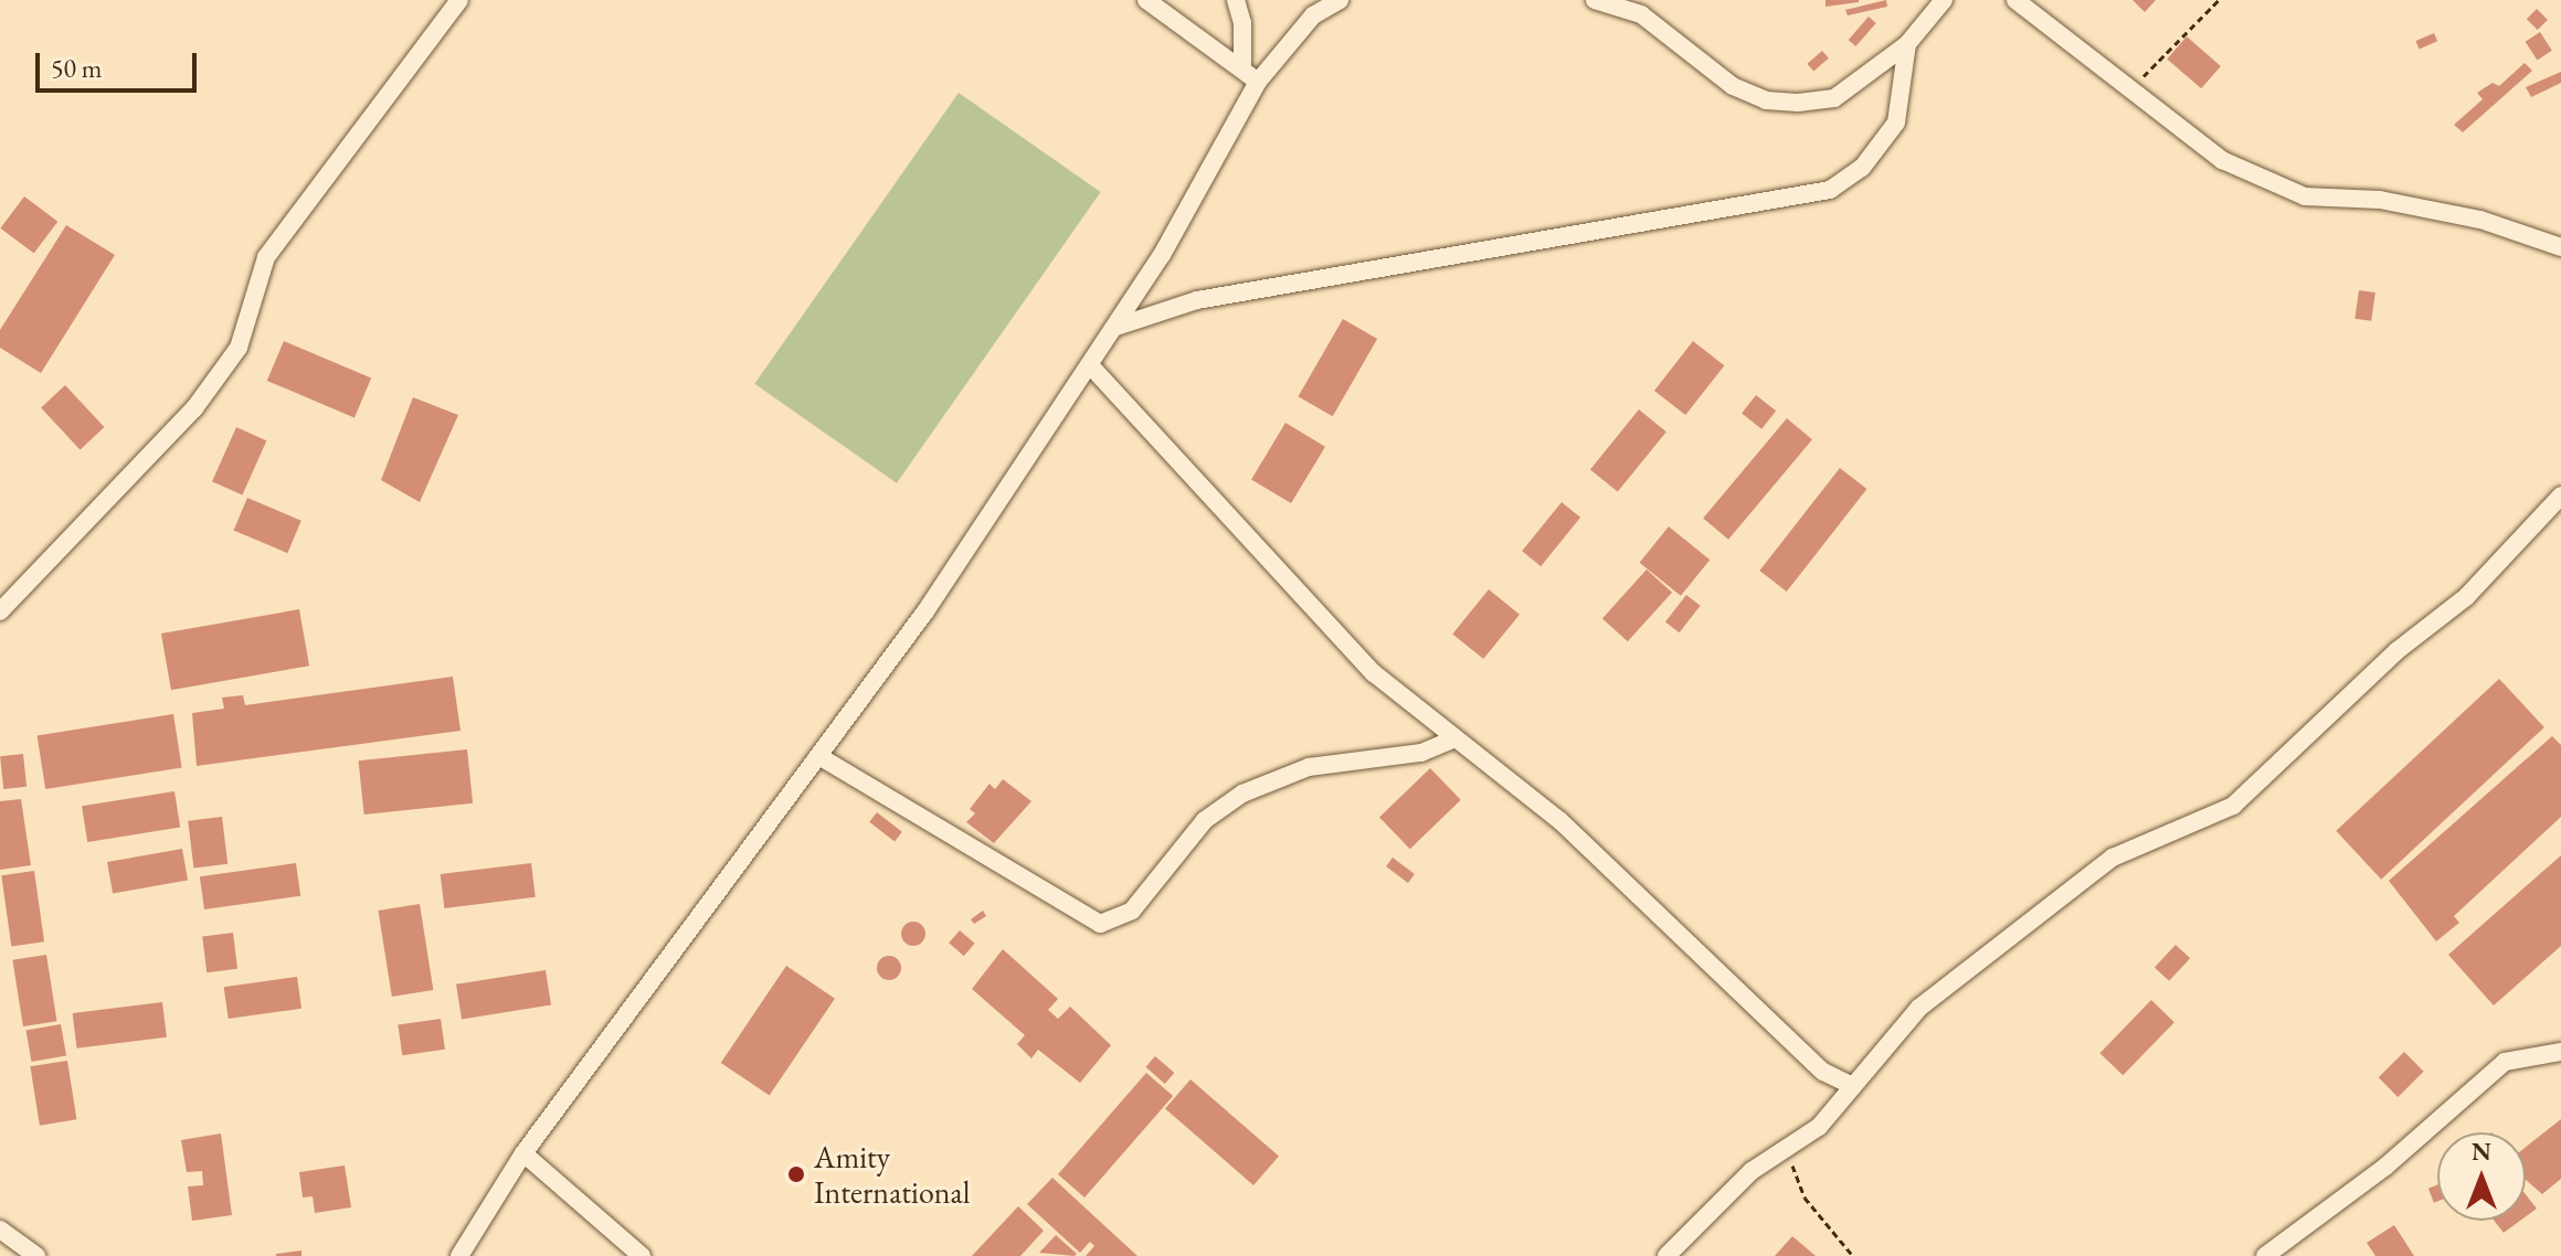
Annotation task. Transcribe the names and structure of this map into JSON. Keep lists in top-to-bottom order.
{
  "places": ["Amity International"],
  "scale_bar": "50 m",
  "north": "top"
}
